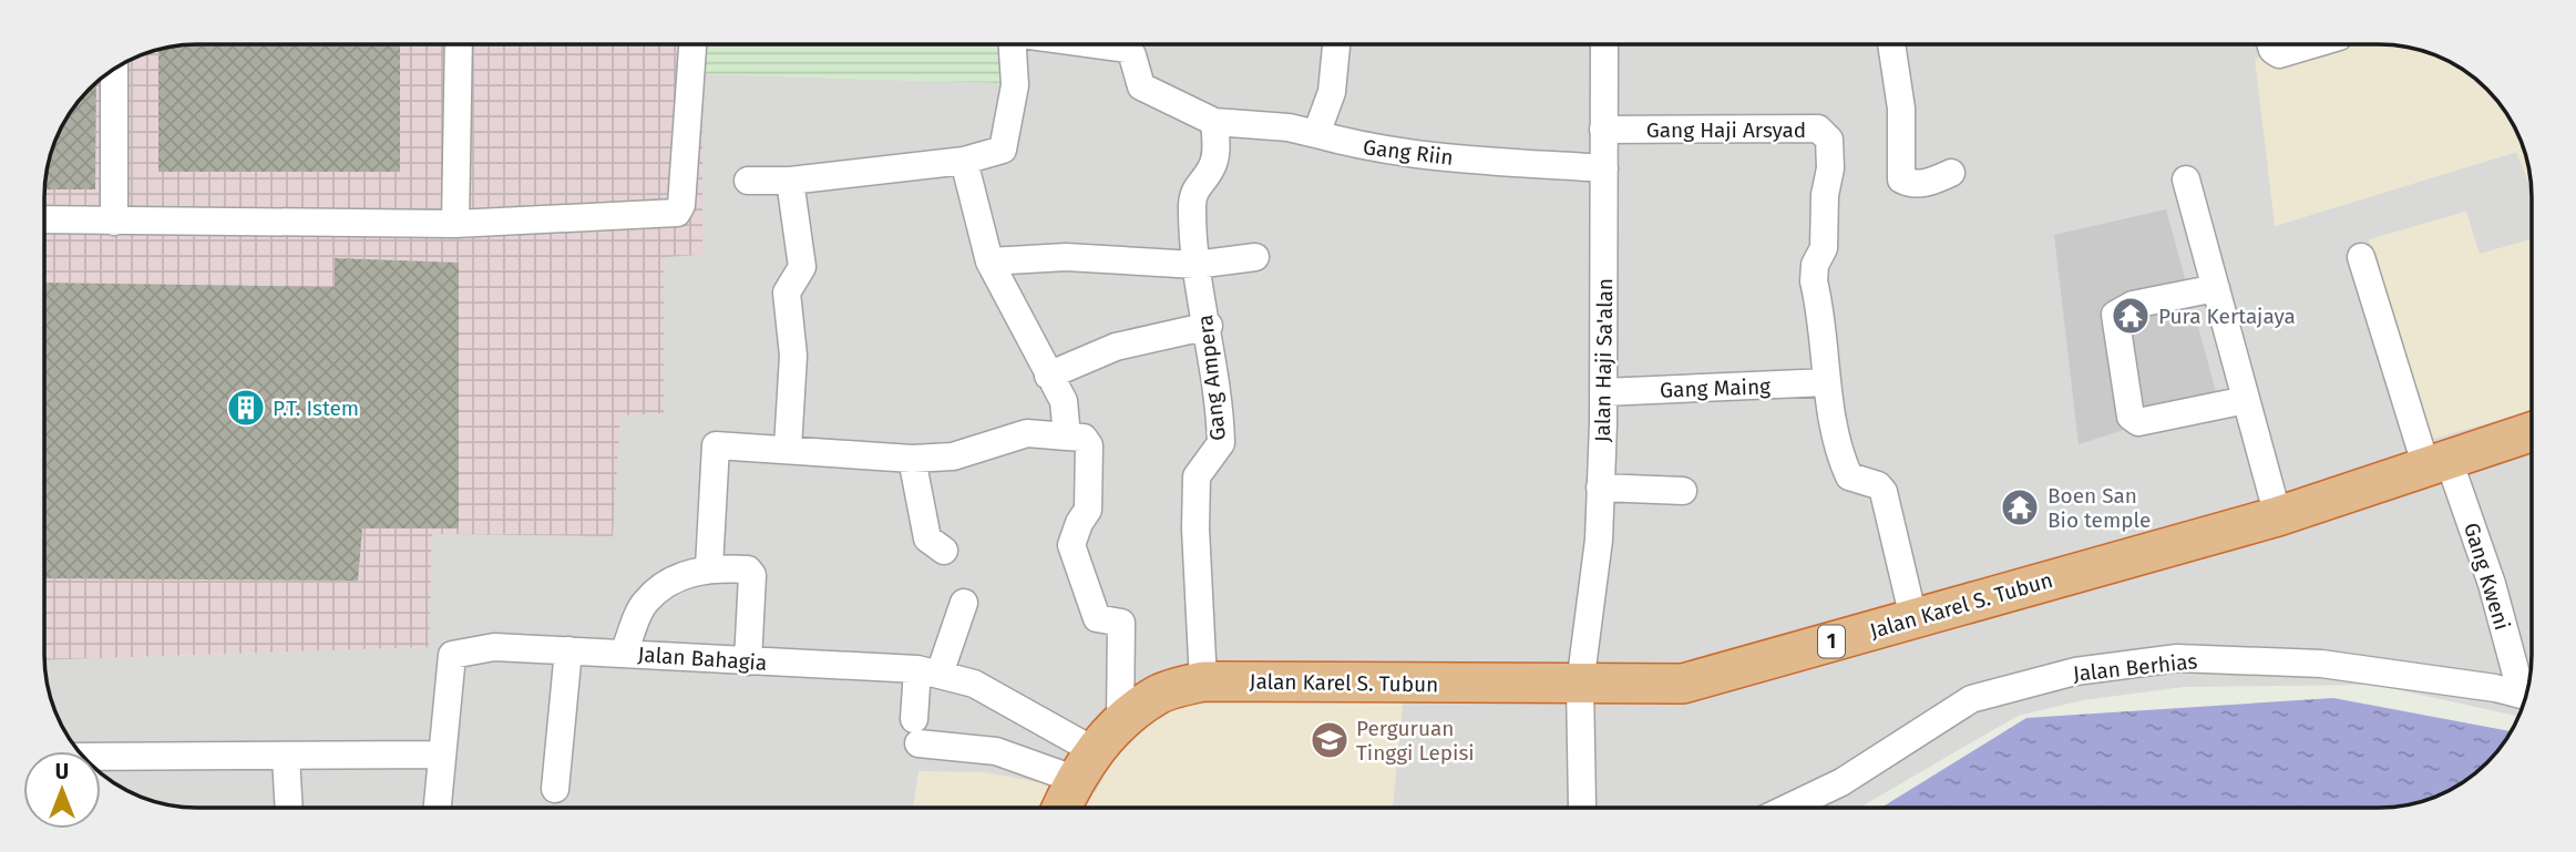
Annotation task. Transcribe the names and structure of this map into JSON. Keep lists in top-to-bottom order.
{
  "streets": {
    "highway": ["Jalan Karel S. Tubun", "1"],
    "street": [
      "Gang Haji Arsyad",
      "Gang Riin",
      "Jalan Haji Sa'alan",
      "Gang Ampera",
      "Gang Maing",
      "Gang Kweni",
      "Jalan Bahagia",
      "Jalan Berhias"
    ]
  },
  "crossings": [
    ["Gang Haji Arsyad", "Jalan Haji Sa'alan"],
    ["Gang Haji Arsyad", "Gang Maing"],
    ["Gang Riin", "Jalan Haji Sa'alan"],
    ["Gang Riin", "Gang Ampera"],
    ["Jalan Haji Sa'alan", "Gang Maing"],
    ["Jalan Haji Sa'alan", "Jalan Karel S. Tubun"],
    ["Gang Ampera", "Jalan Karel S. Tubun"],
    ["Gang Kweni", "Jalan Karel S. Tubun"],
    ["Jalan Karel S. Tubun", "Jalan Bahagia"]
  ],
  "places": {
    "temple": ["Pura Kertajaya", "Boen San Bio temple"],
    "building": ["P.T. Istem"],
    "school or university": ["Perguruan Tinggi Lepisi"]
  },
  "north": "top"
}
